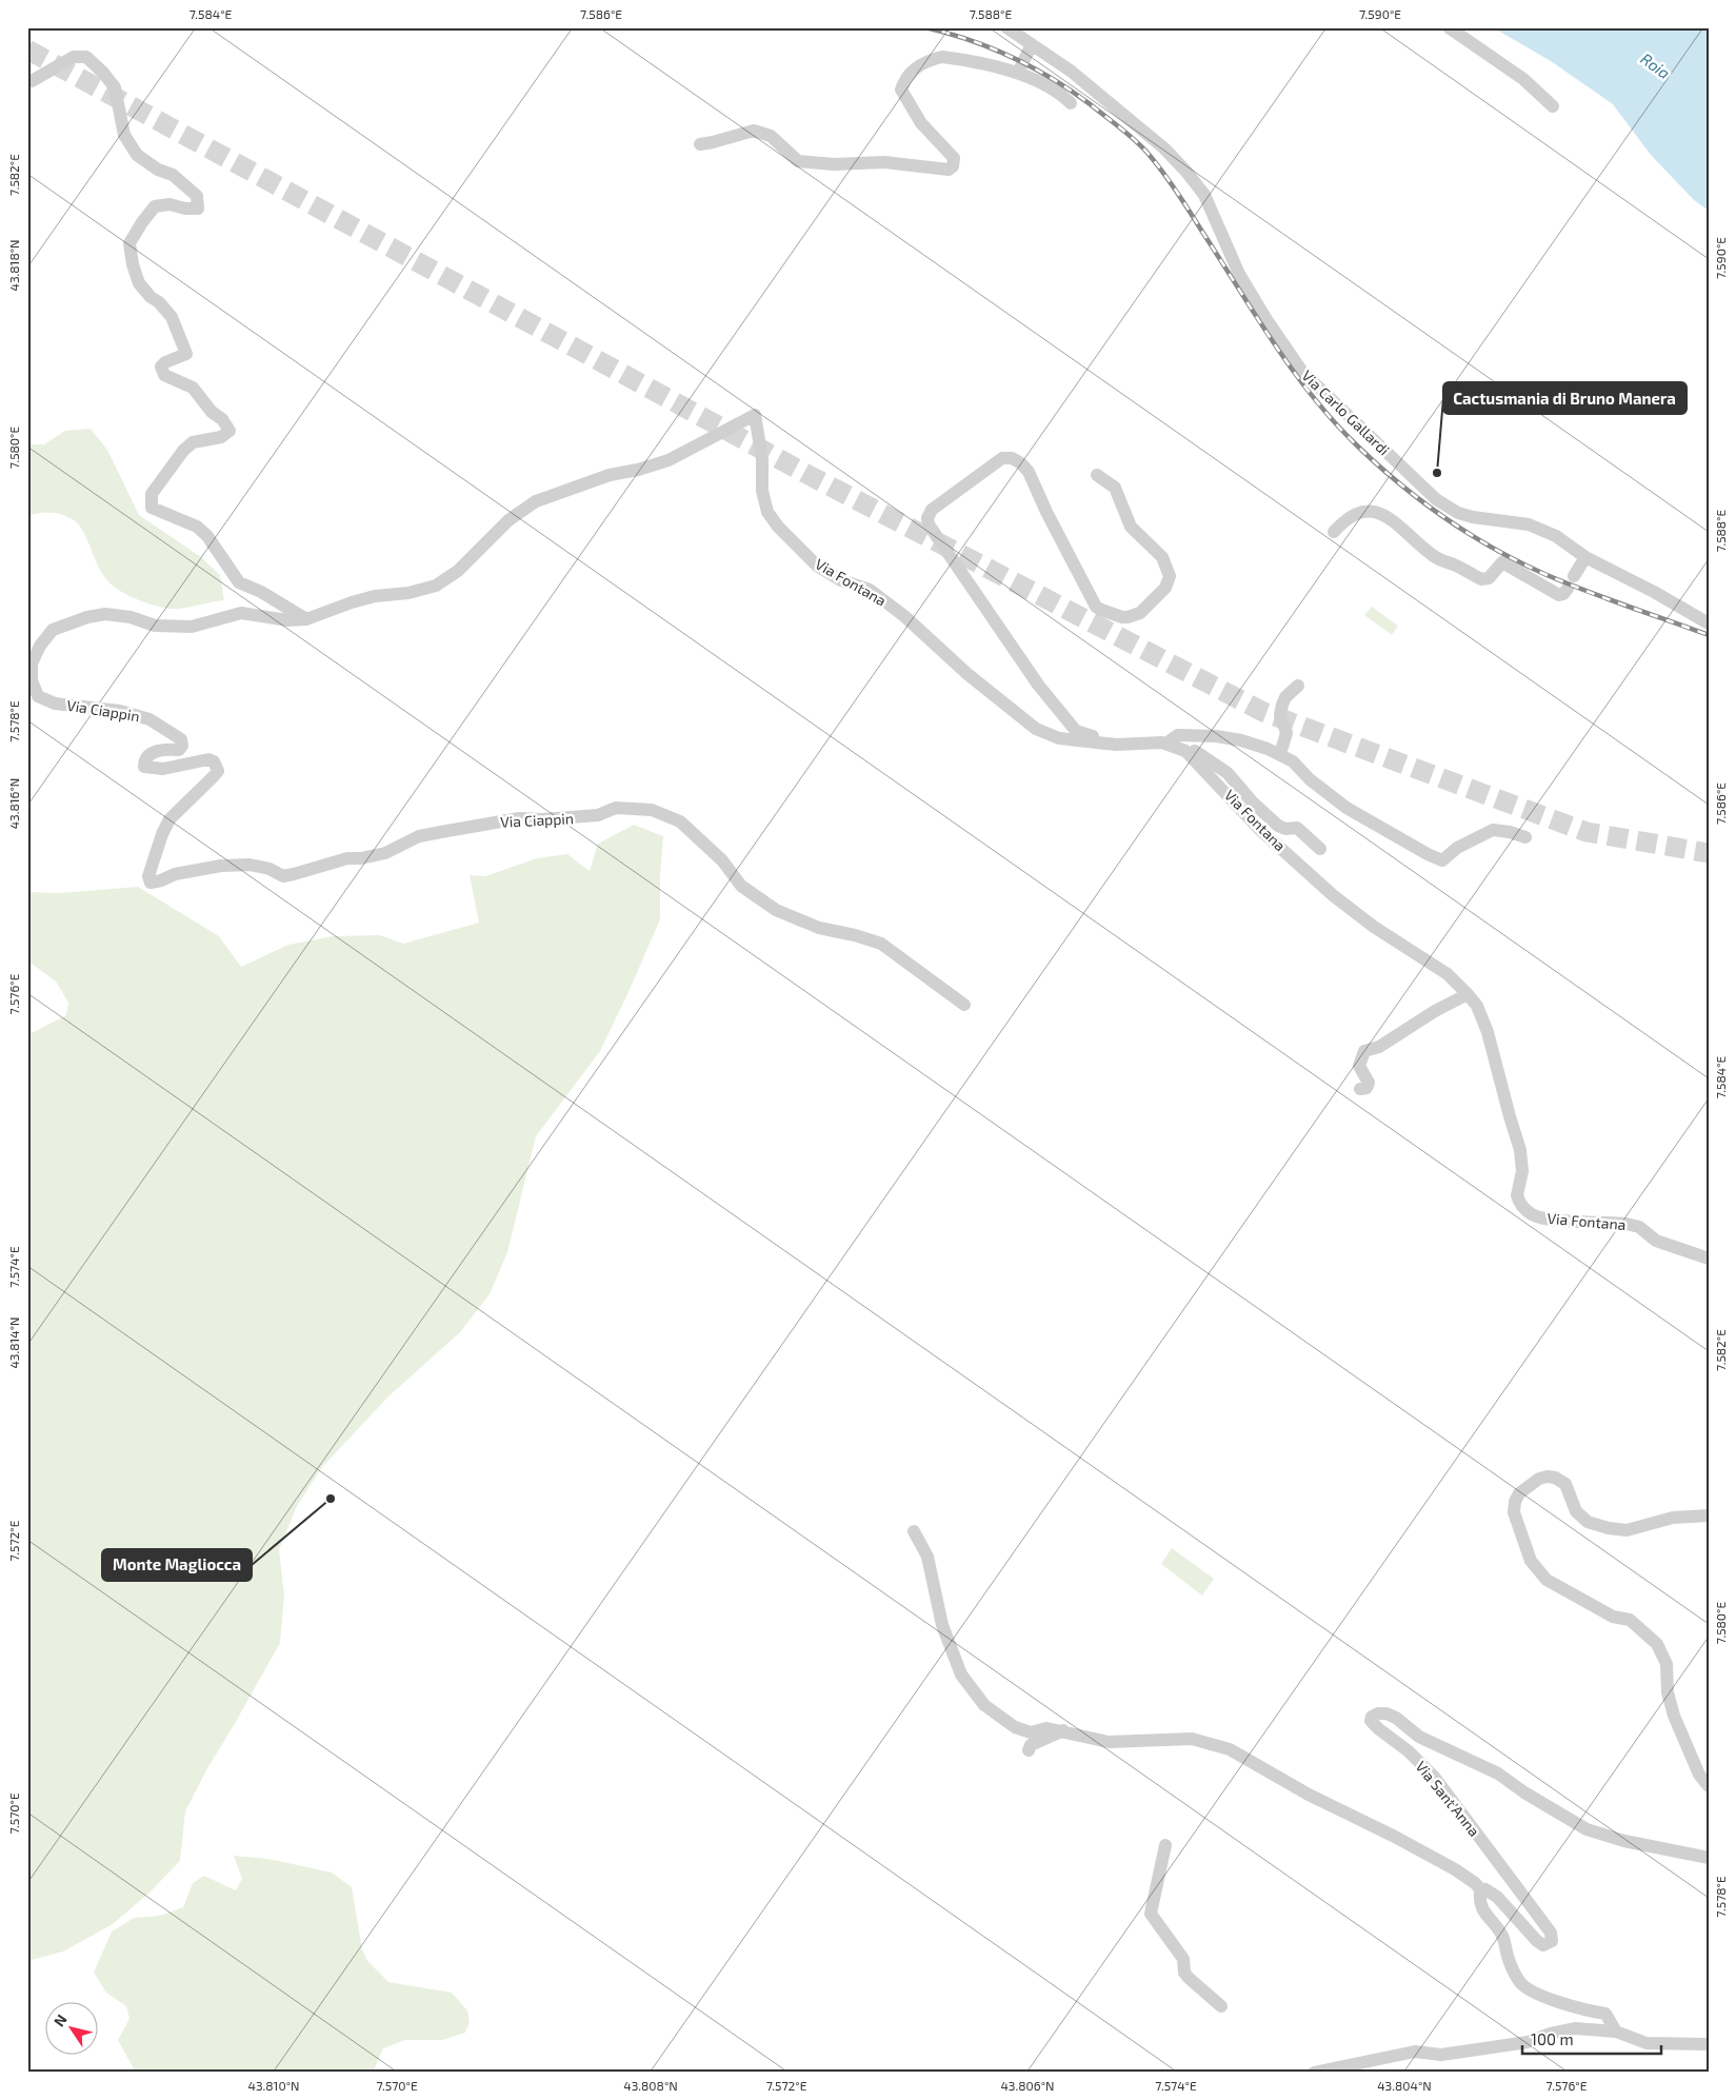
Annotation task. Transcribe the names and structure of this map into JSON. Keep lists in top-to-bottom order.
{
  "streets": {
    "street": [
      "Via Carlo Gallardi",
      "Via Fontana",
      "Via Ciappin",
      "Via Sant'Anna"
    ]
  },
  "crossings": [
    ["Via Fontana", "Via Ciappin"]
  ],
  "water": ["Roia"],
  "places": ["Cactusmania di Bruno Manera", "Monte Magliocca"],
  "scale_bar": "100 m",
  "north": "top left",
  "coordinates": [
    "7.584°E",
    "7.586°E",
    "7.588°E",
    "7.590°E",
    "7.582°E",
    "43.818°N",
    "7.580°E",
    "7.578°E",
    "43.816°N",
    "7.576°E",
    "7.574°E",
    "43.814°N",
    "7.572°E",
    "7.570°E",
    "43.810°N",
    "43.808°N",
    "43.806°N",
    "43.804°N"
  ]
}
